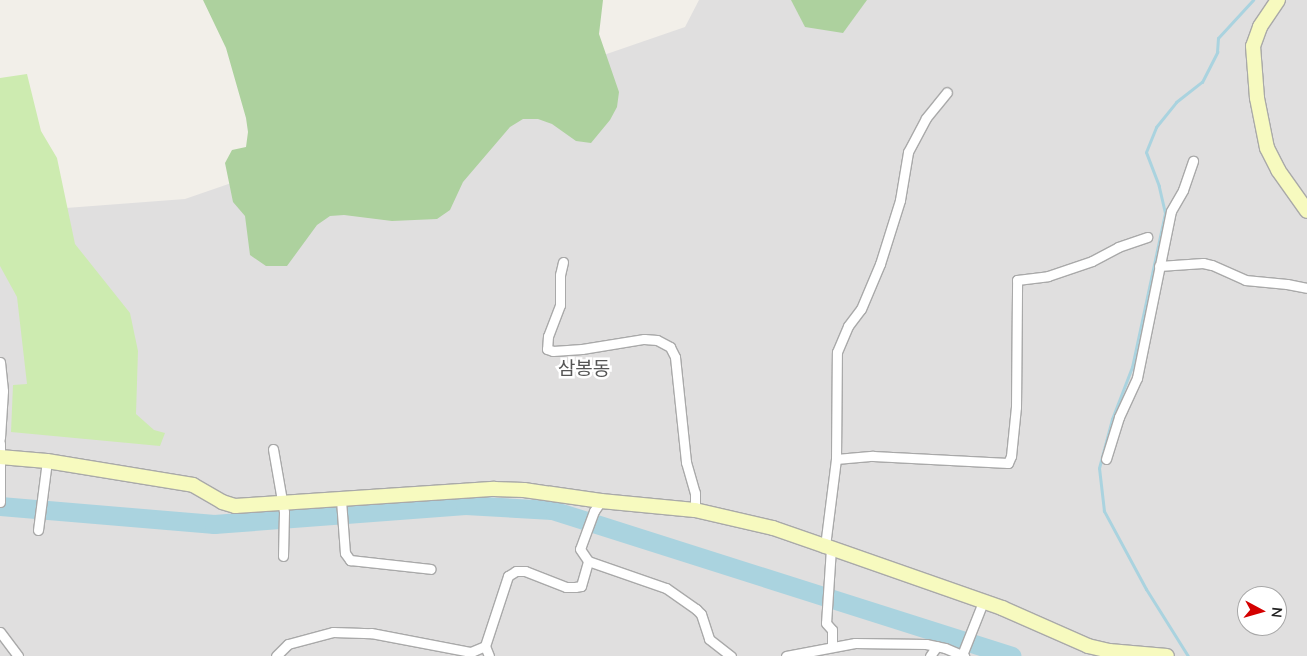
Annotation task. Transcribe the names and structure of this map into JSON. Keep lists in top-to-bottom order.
{
  "districts": ["삼봉동"],
  "north": "right"
}
